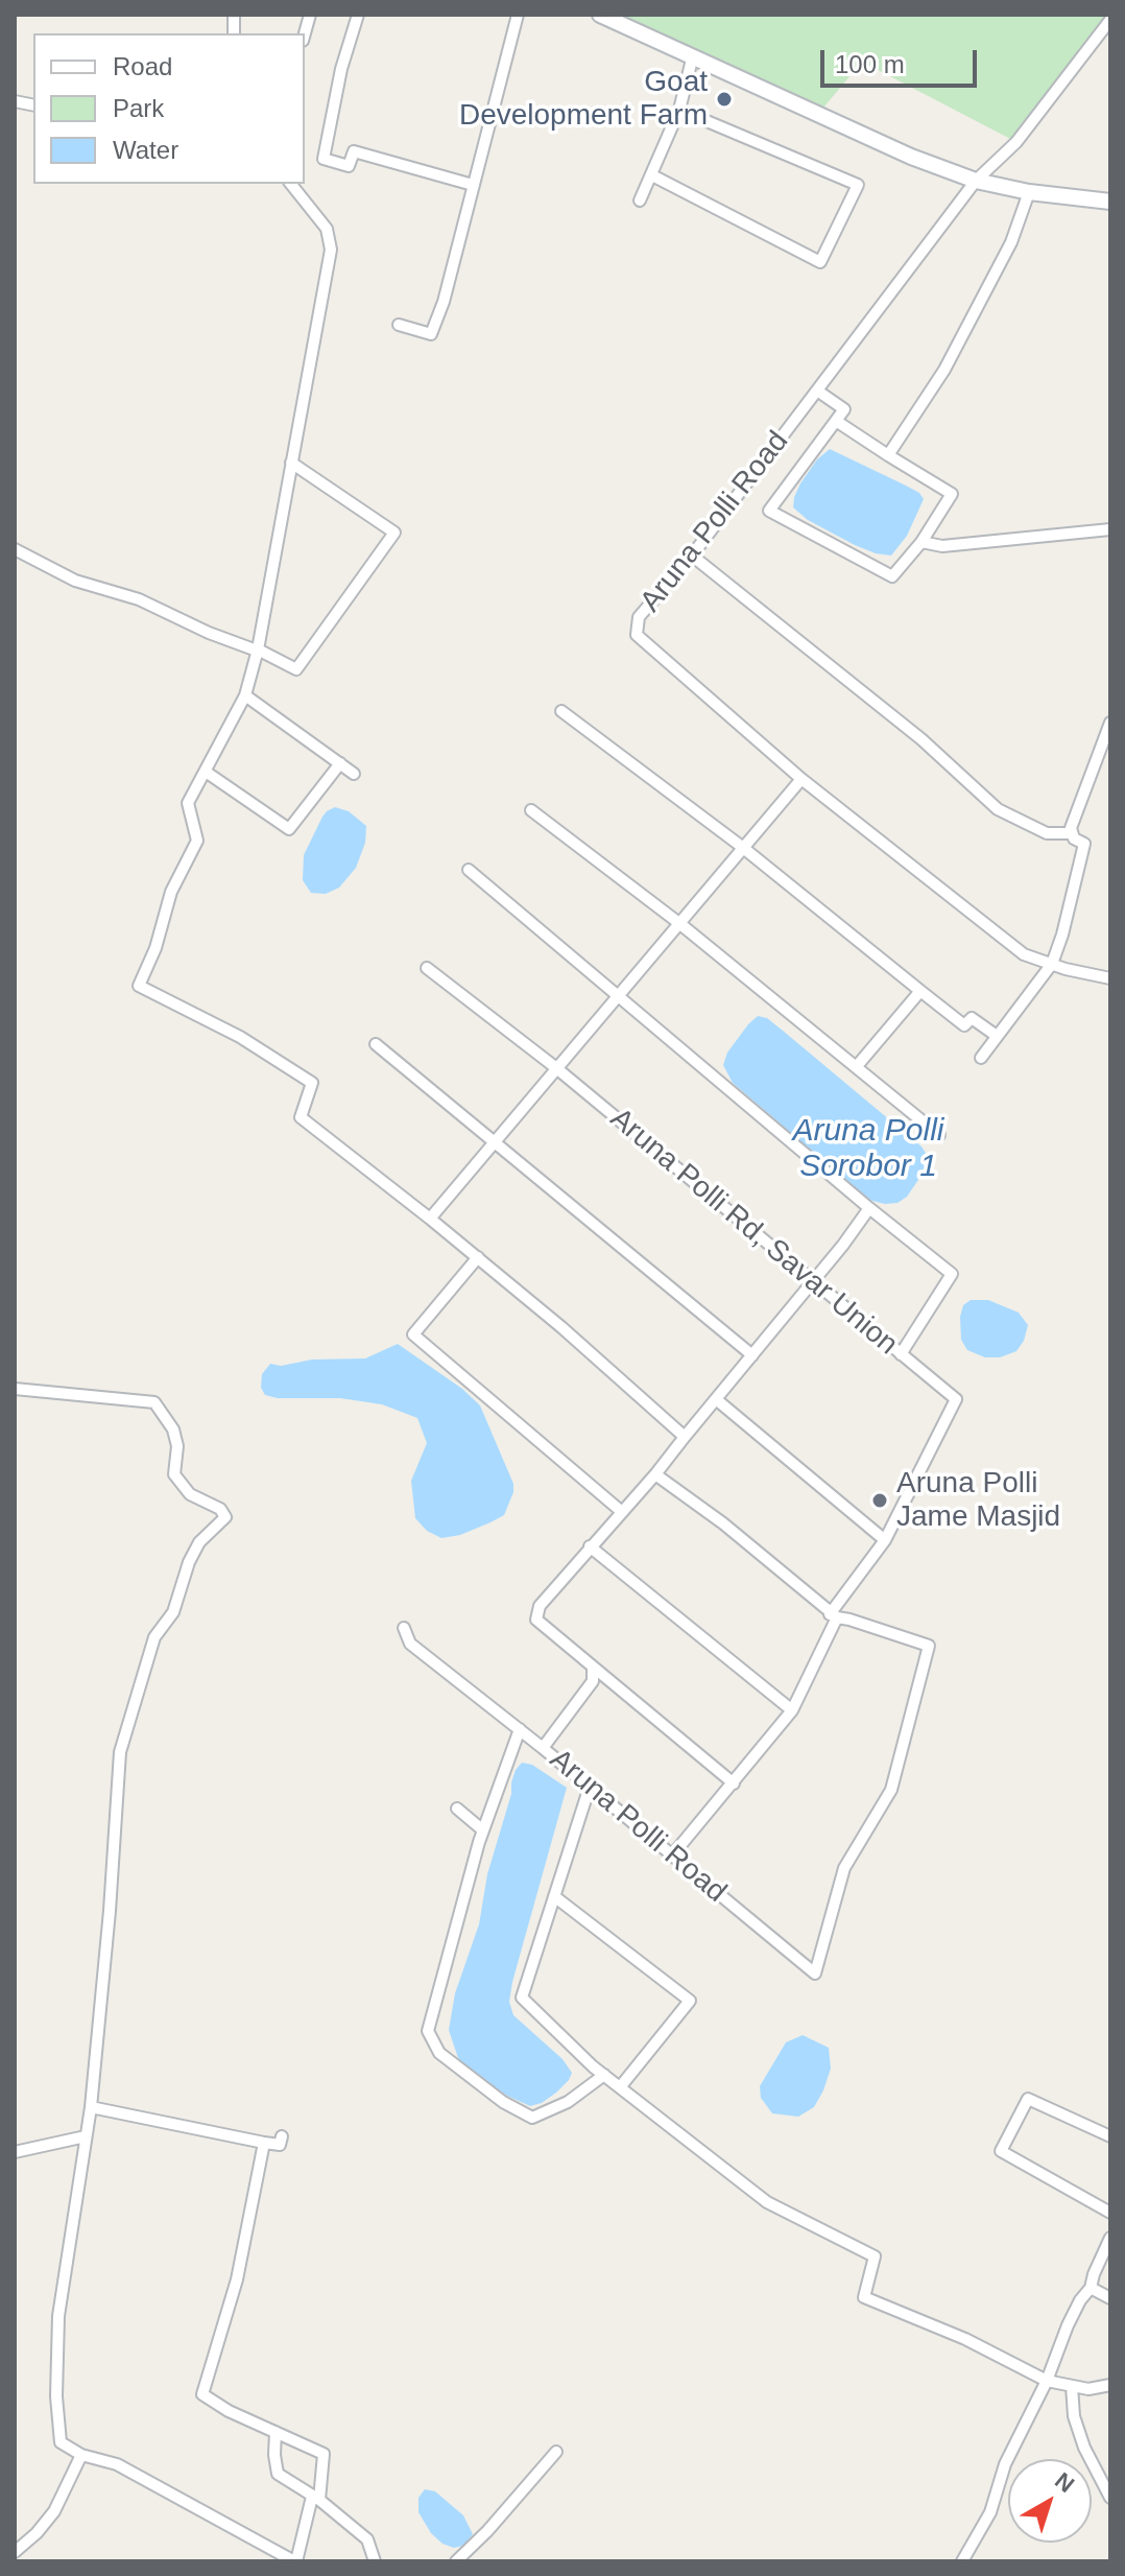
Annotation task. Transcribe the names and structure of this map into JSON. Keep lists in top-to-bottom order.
{
  "streets": {
    "street": ["Aruna Polli Road", "Aruna Polli Rd, Savar Union"]
  },
  "water": ["Aruna Polli Sorobor 1"],
  "places": ["Goat Development Farm", "Aruna Polli Jame Masjid"],
  "legend": ["Road", "Park", "Water"],
  "scale_bar": "100 m",
  "north": "top right"
}
